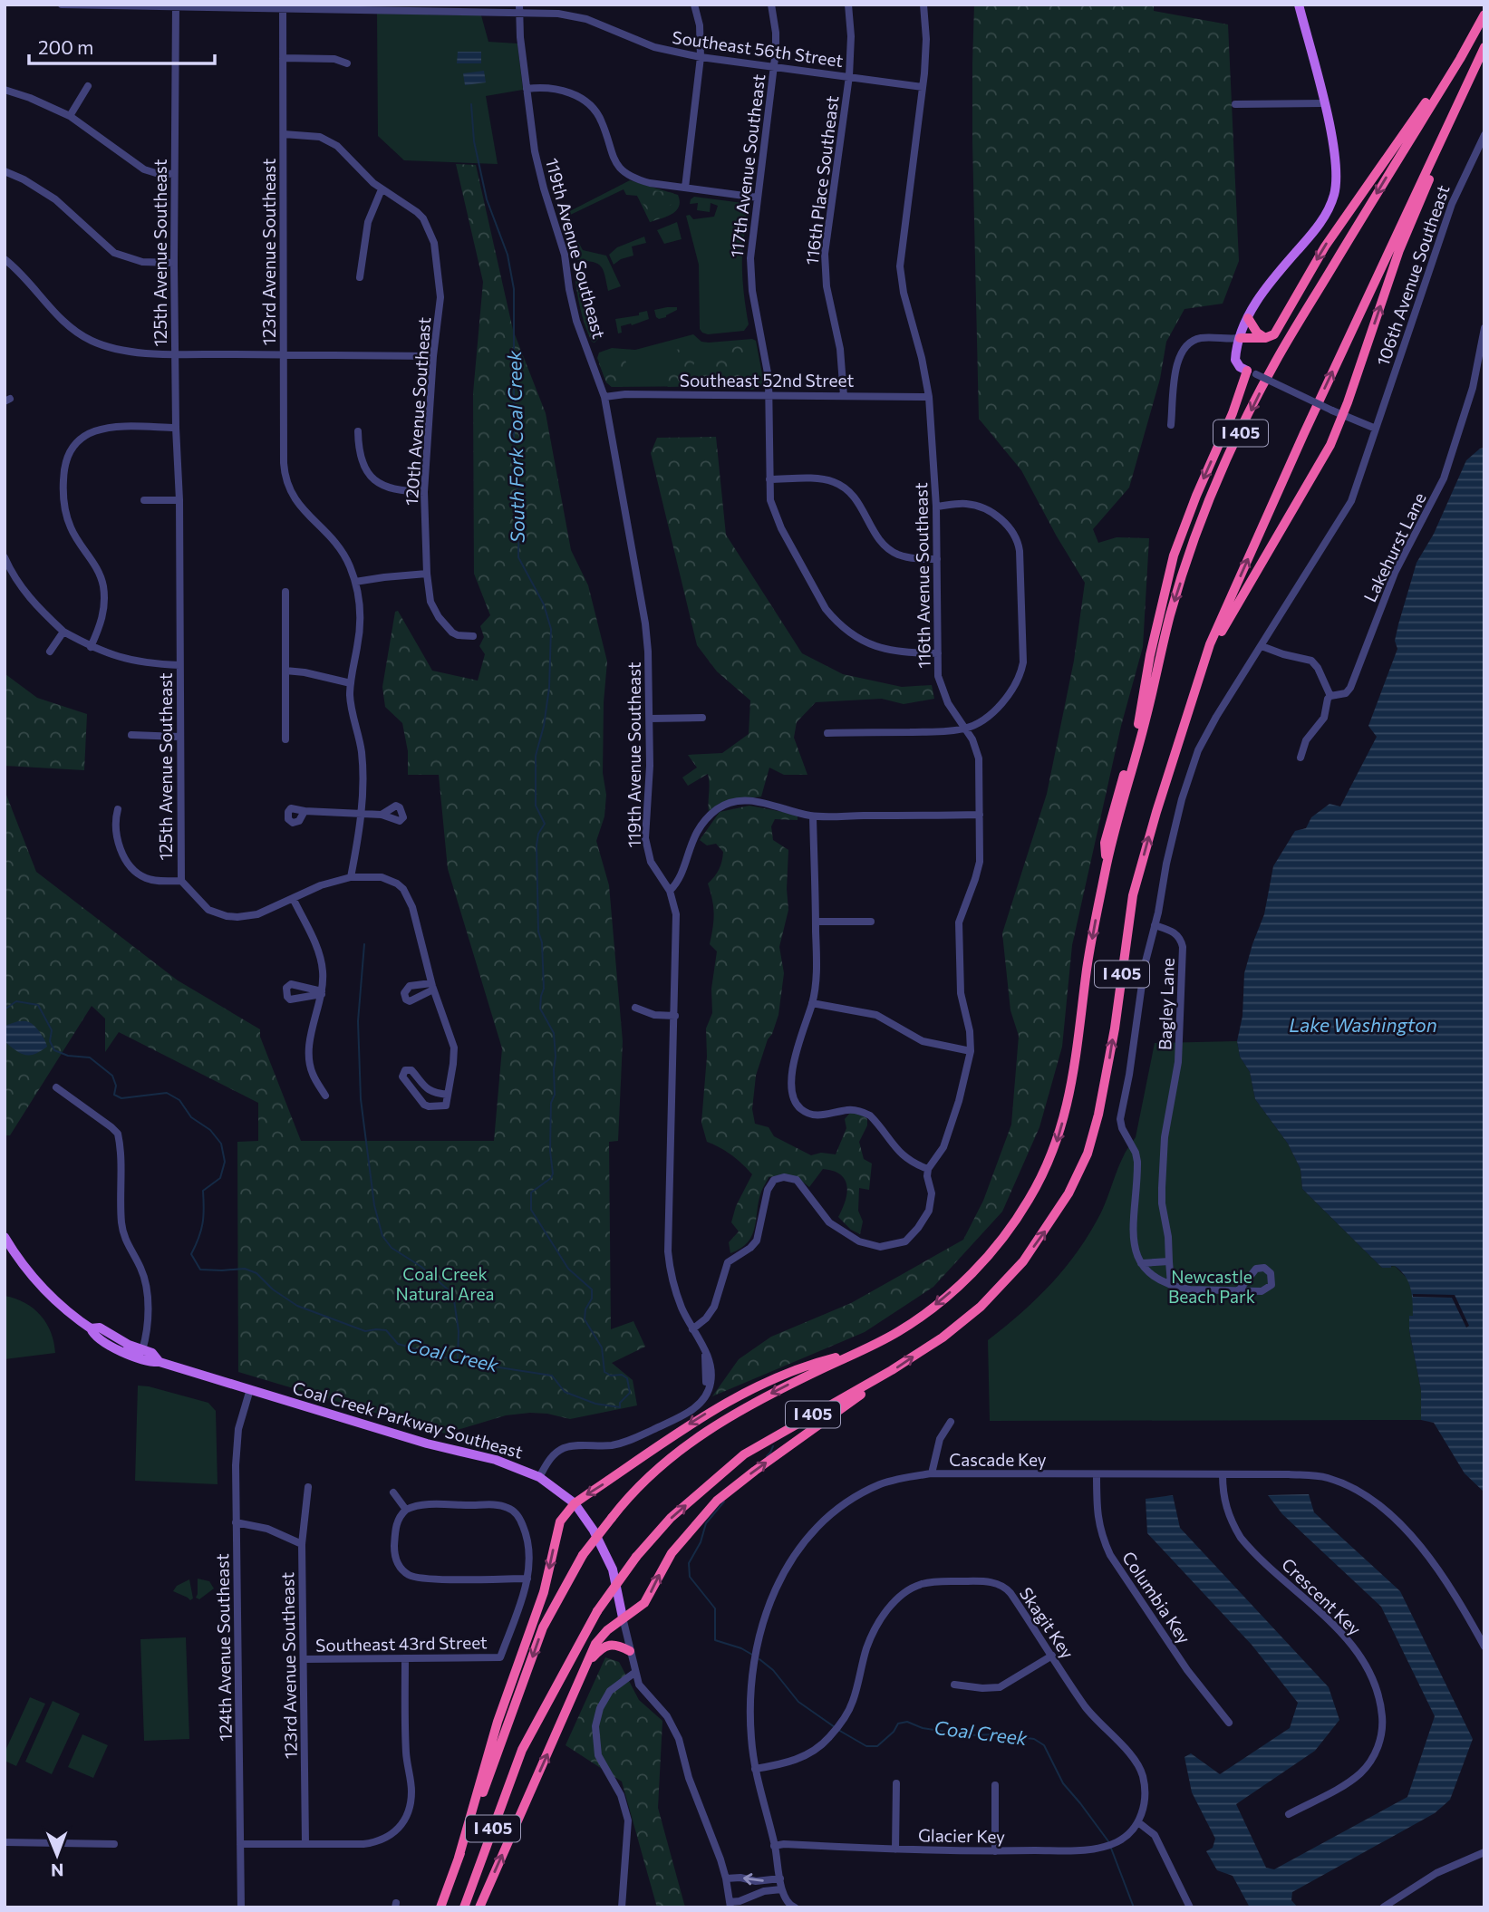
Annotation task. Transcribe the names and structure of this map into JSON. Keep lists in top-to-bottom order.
{
  "streets": {
    "highway": ["I 405"],
    "main road": ["Coal Creek Parkway Southeast"],
    "street": [
      "Southeast 56th Street",
      "117th Avenue Southeast",
      "116th Place Southeast",
      "119th Avenue Southeast",
      "123rd Avenue Southeast",
      "125th Avenue Southeast",
      "106th Avenue Southeast",
      "Southeast 52nd Street",
      "120th Avenue Southeast",
      "Lakehurst Lane",
      "116th Avenue Southeast",
      "Bagley Lane",
      "Cascade Key",
      "Crescent Key",
      "Columbia Key",
      "Skagit Key",
      "Southeast 43rd Street",
      "124th Avenue Southeast",
      "Glacier Key"
    ]
  },
  "crossings": [
    ["Southeast 56th Street", "117th Avenue Southeast"],
    ["Southeast 56th Street", "116th Place Southeast"],
    ["Southeast 56th Street", "119th Avenue Southeast"],
    ["Southeast 56th Street", "123rd Avenue Southeast"],
    ["Southeast 56th Street", "125th Avenue Southeast"],
    ["Southeast 56th Street", "116th Avenue Southeast"],
    ["117th Avenue Southeast", "Southeast 52nd Street"],
    ["117th Avenue Southeast", "116th Avenue Southeast"],
    ["116th Place Southeast", "Southeast 52nd Street"],
    ["119th Avenue Southeast", "Southeast 52nd Street"],
    ["119th Avenue Southeast", "Coal Creek Parkway Southeast"],
    ["123rd Avenue Southeast", "120th Avenue Southeast"],
    ["123rd Avenue Southeast", "Southeast 43rd Street"],
    ["106th Avenue Southeast", "Bagley Lane"],
    ["Southeast 52nd Street", "116th Avenue Southeast"],
    ["Coal Creek Parkway Southeast", "124th Avenue Southeast"],
    ["Cascade Key", "Crescent Key"],
    ["Cascade Key", "Columbia Key"],
    ["Cascade Key", "Skagit Key"],
    ["Cascade Key", "Glacier Key"],
    ["Skagit Key", "Glacier Key"]
  ],
  "water": ["South Fork Coal Creek", "Lake Washington", "Coal Creek"],
  "parks": ["Coal Creek Natural Area", "Newcastle Beach Park"],
  "scale_bar": "200 m",
  "north": "bottom"
}
